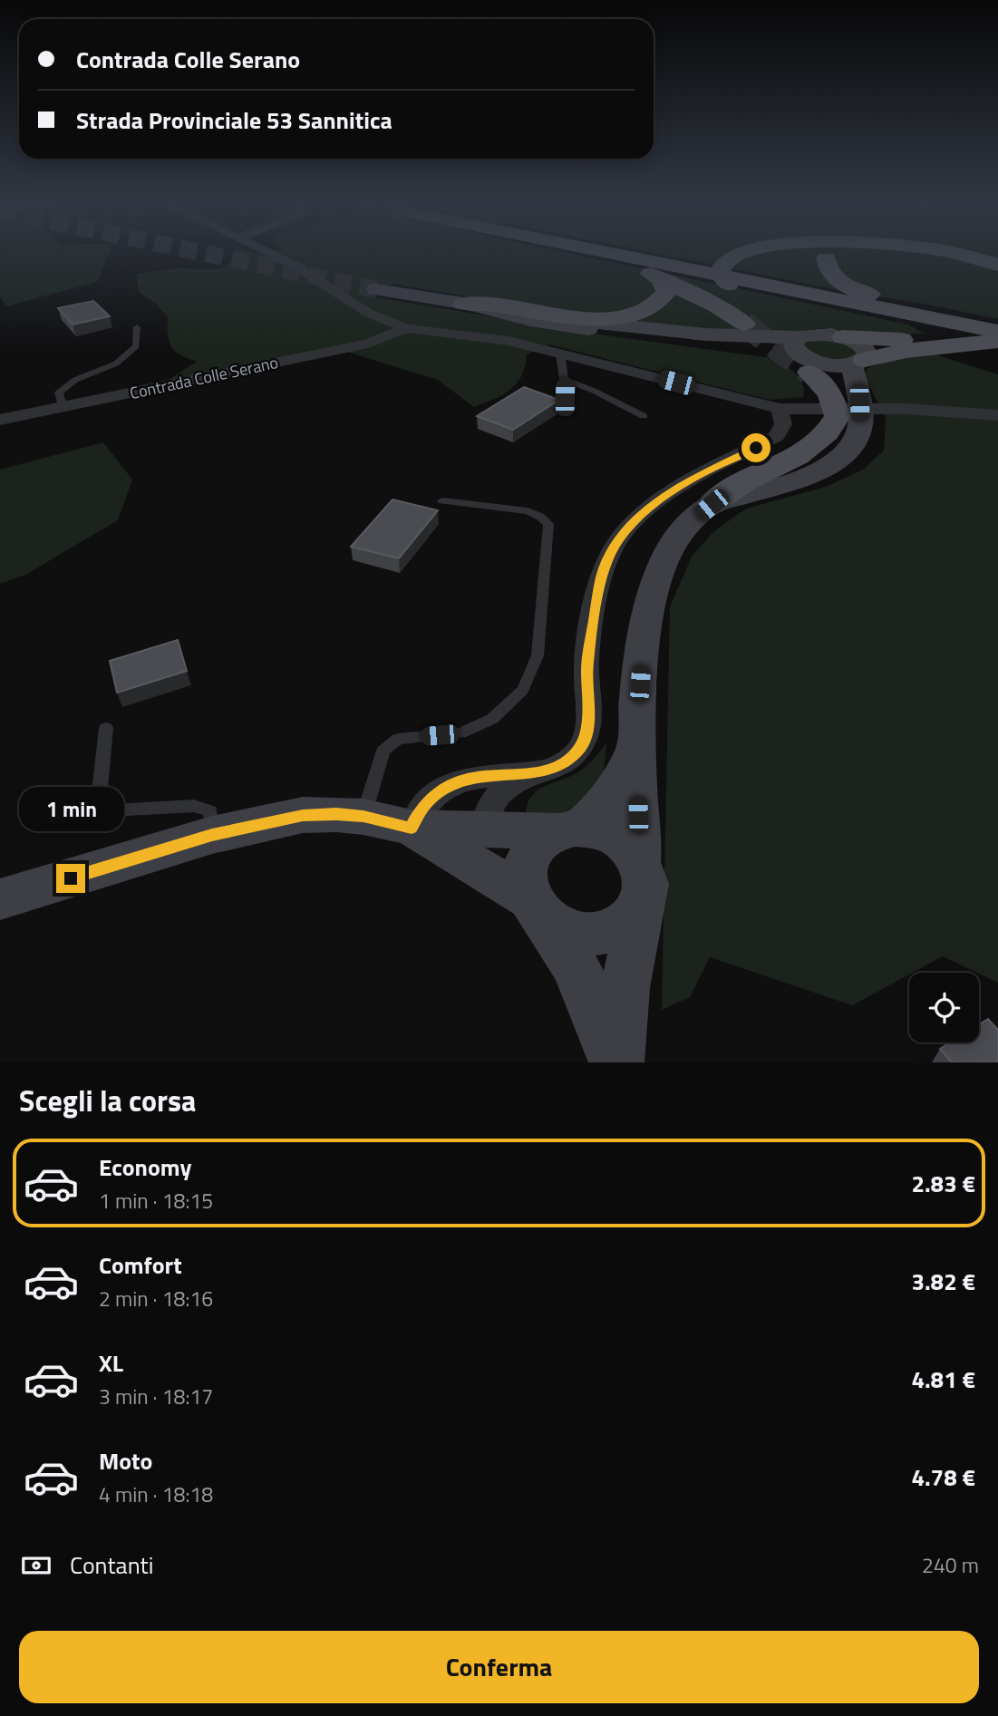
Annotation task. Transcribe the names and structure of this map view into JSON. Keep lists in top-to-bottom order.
{
  "streets": {
    "street": ["Contrada Colle Serano"]
  },
  "page": {
    "banner": ["Contrada Colle Serano", "Strada Provinciale 53 Sannitica"],
    "bubble": "1 min",
    "heading": "Scegli la corsa",
    "list": [
      {
        "name": "Economy",
        "note": "1 min · 18:15",
        "value": "2.83 €"
      },
      {
        "name": "Comfort",
        "note": "2 min · 18:16",
        "value": "3.82 €"
      },
      {
        "name": "XL",
        "note": "3 min · 18:17",
        "value": "4.81 €"
      },
      {
        "name": "Moto",
        "note": "4 min · 18:18",
        "value": "4.78 €"
      }
    ],
    "pay": ["Contanti", "240 m"],
    "buttons": "Conferma"
  }
}
